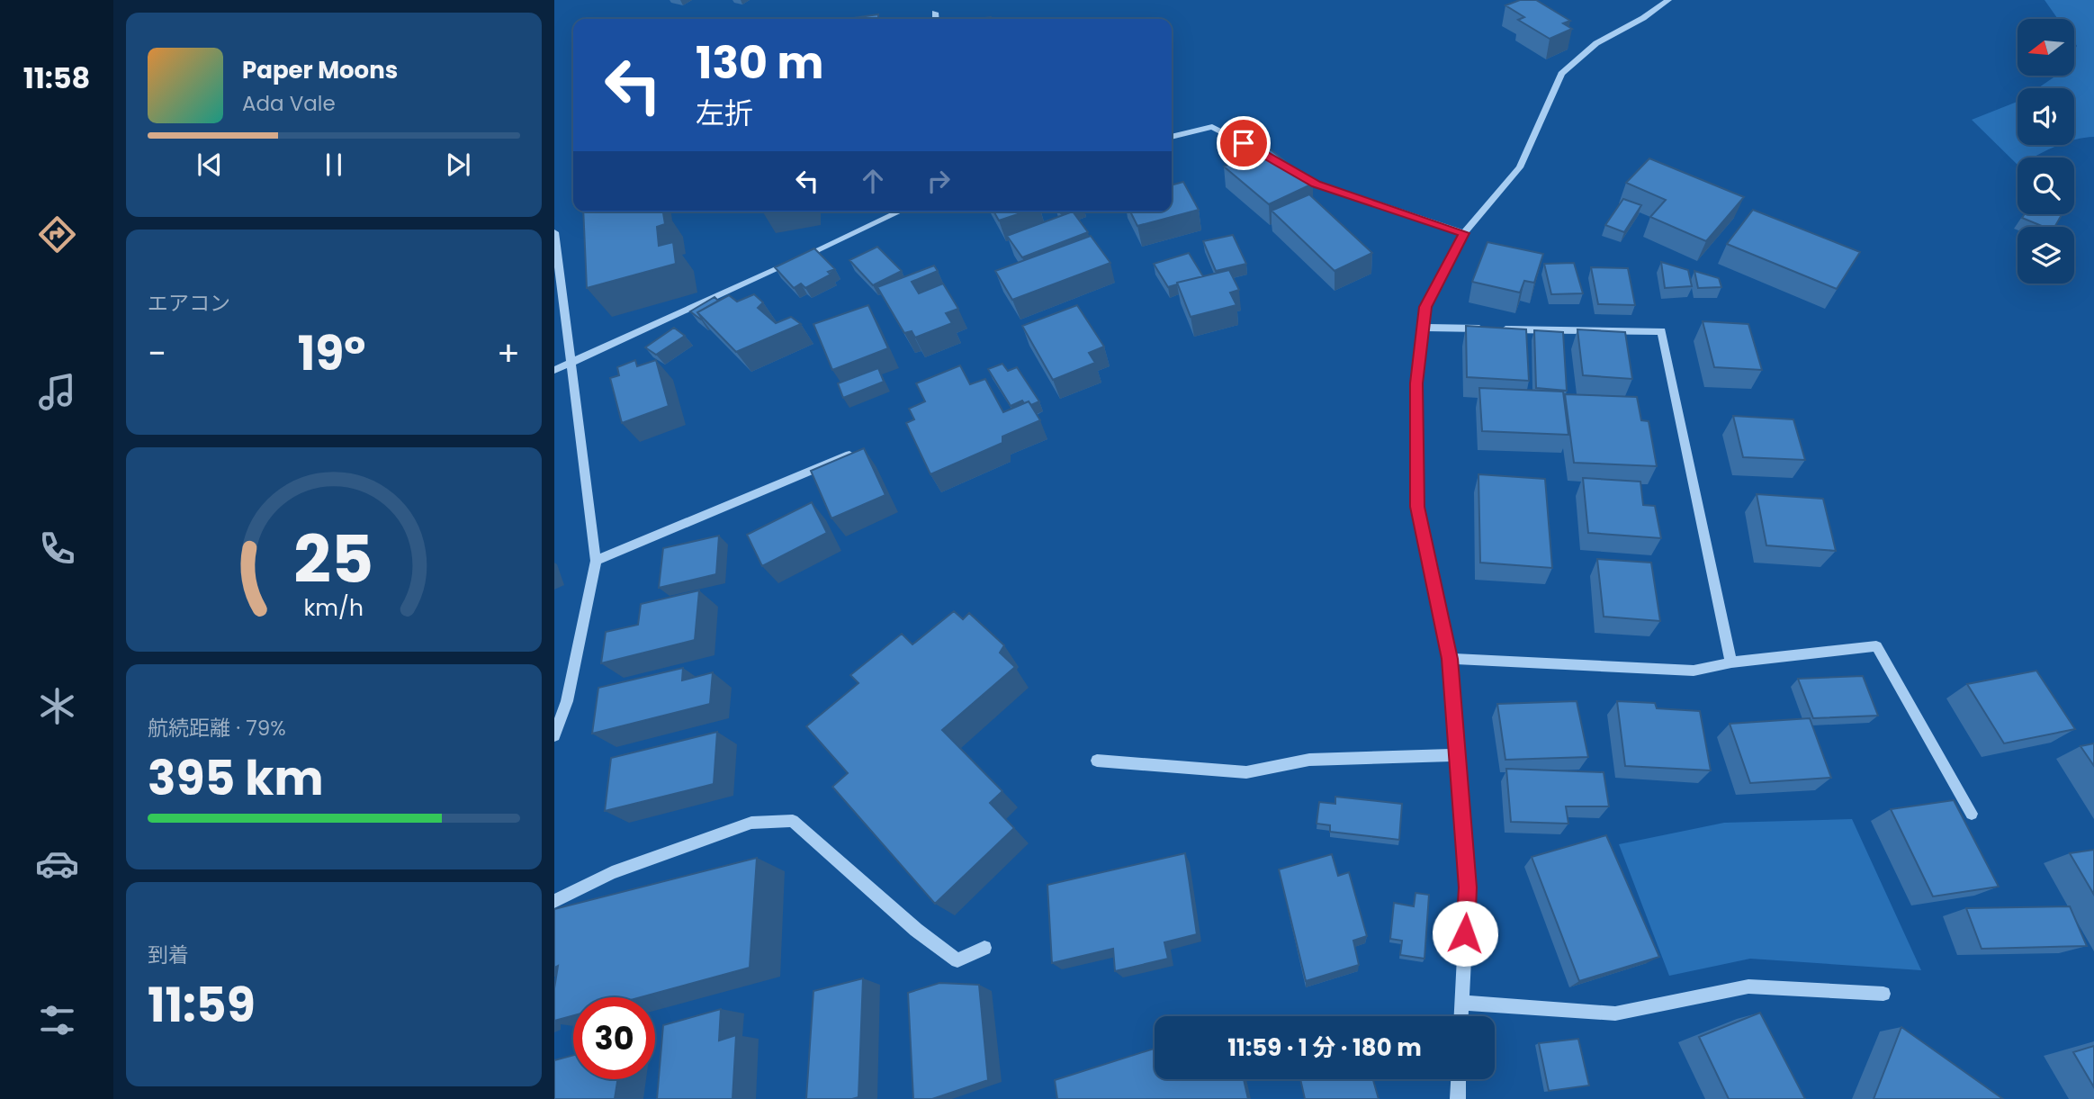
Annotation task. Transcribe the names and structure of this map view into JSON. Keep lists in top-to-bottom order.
{
  "north": "left",
  "page": {
    "tabs": "11:58",
    "turn": ["130 m", "左折"],
    "song": ["Paper Moons", "Ada Vale"],
    "tile": [
      "エアコン",
      ["航続距離 · 79%", "395 km"],
      ["到着", "11:59"]
    ],
    "heat": ["−", "19°", "+"],
    "limit": "30",
    "trip": "11:59 · 1 分 · 180 m",
    "gauge": ["25", "km/h"]
  }
}
